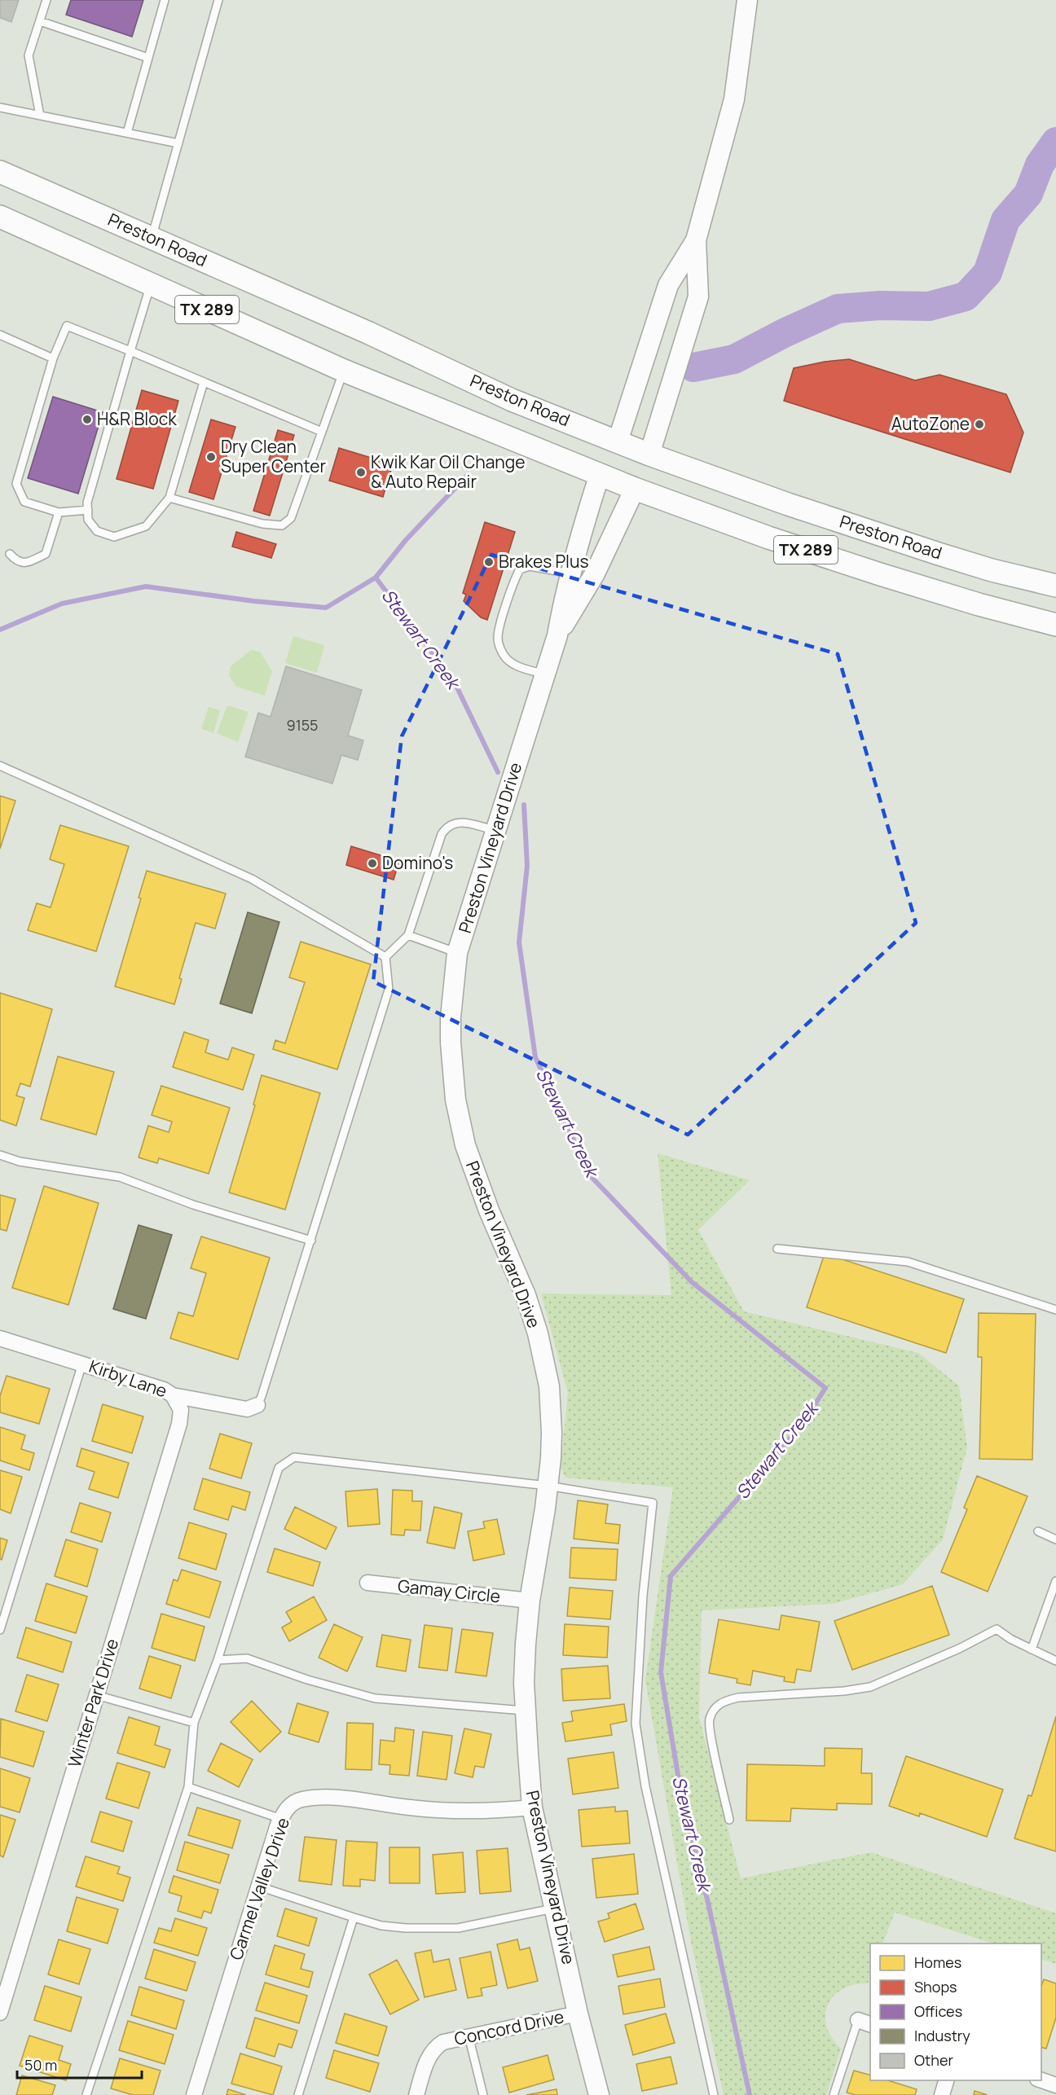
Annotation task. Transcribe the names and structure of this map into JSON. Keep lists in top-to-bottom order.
{
  "streets": {
    "main road": ["Preston Road", "TX 289"],
    "street": [
      "Preston Vineyard Drive",
      "Kirby Lane",
      "Gamay Circle",
      "Winter Park Drive",
      "Carmel Valley Drive",
      "Concord Drive"
    ]
  },
  "crossings": [
    ["TX 289", "Preston Vineyard Drive"],
    ["Preston Vineyard Drive", "Gamay Circle"],
    ["Preston Vineyard Drive", "Carmel Valley Drive"],
    ["Preston Vineyard Drive", "Concord Drive"],
    ["Kirby Lane", "Winter Park Drive"]
  ],
  "water": ["Stewart Creek"],
  "places": [
    "H&R Block",
    "AutoZone",
    "Dry Clean Super Center",
    "Kwik Kar Oil Change & Auto Repair",
    "Brakes Plus",
    "Domino's"
  ],
  "house_numbers": ["9155"],
  "legend": [
    "Homes",
    "Shops",
    "Offices",
    "Industry",
    "Other"
  ],
  "scale_bar": "50 m"
}
